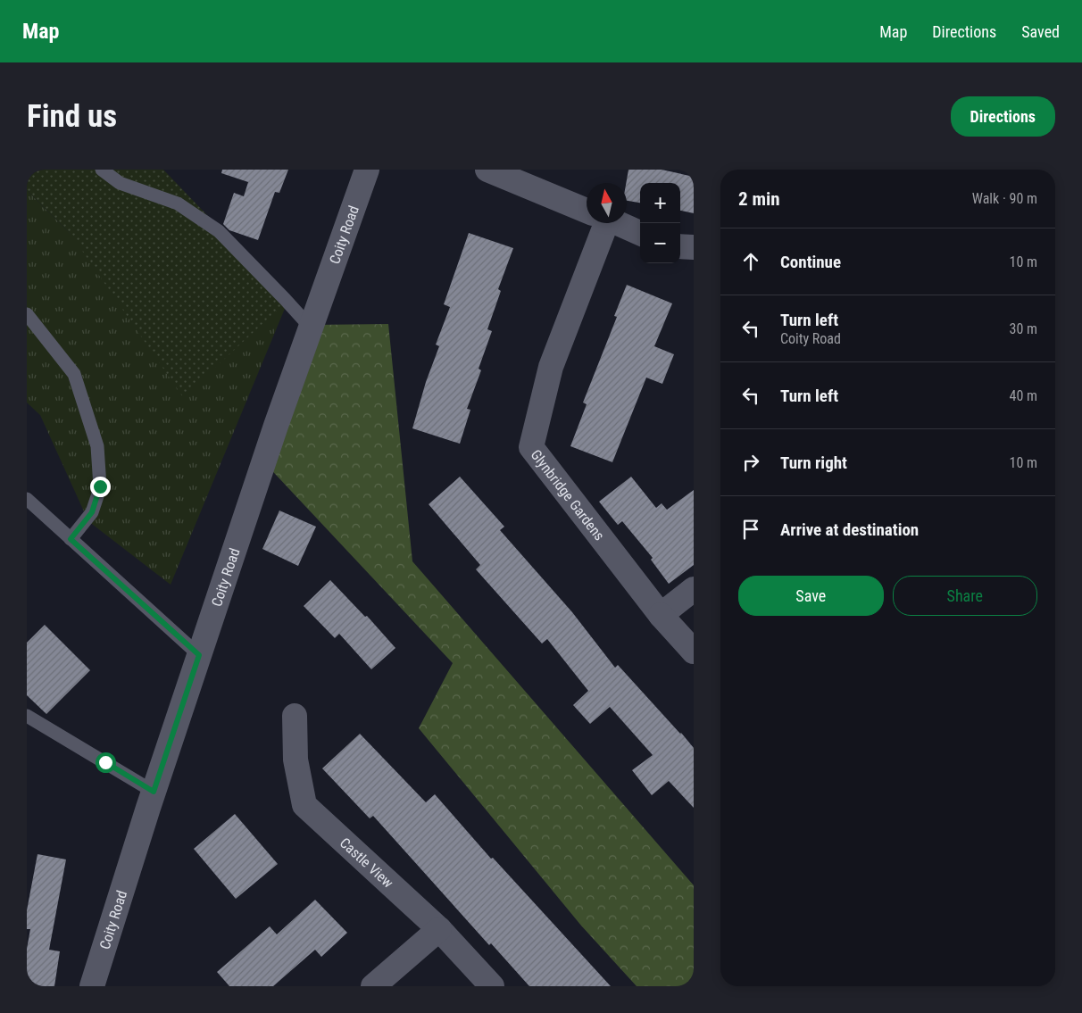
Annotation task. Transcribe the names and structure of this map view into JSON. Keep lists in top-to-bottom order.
{
  "streets": {
    "street": ["Coity Road", "Glynbridge Gardens", "Castle View"]
  },
  "north": "top",
  "page": {
    "header": "Map",
    "nav": ["Map", "Directions", "Saved"],
    "buttons": [
      "Directions",
      ["Save", "Share"]
    ],
    "title": "Find us",
    "heading": ["2 min", "Walk · 90 m"],
    "map_buttons": ["+", "−"],
    "list": [
      ["Continue", "10 m"],
      ["Turn left", "Coity Road", "30 m"],
      ["Turn left", "40 m"],
      ["Turn right", "10 m"],
      "Arrive at destination"
    ]
  }
}
